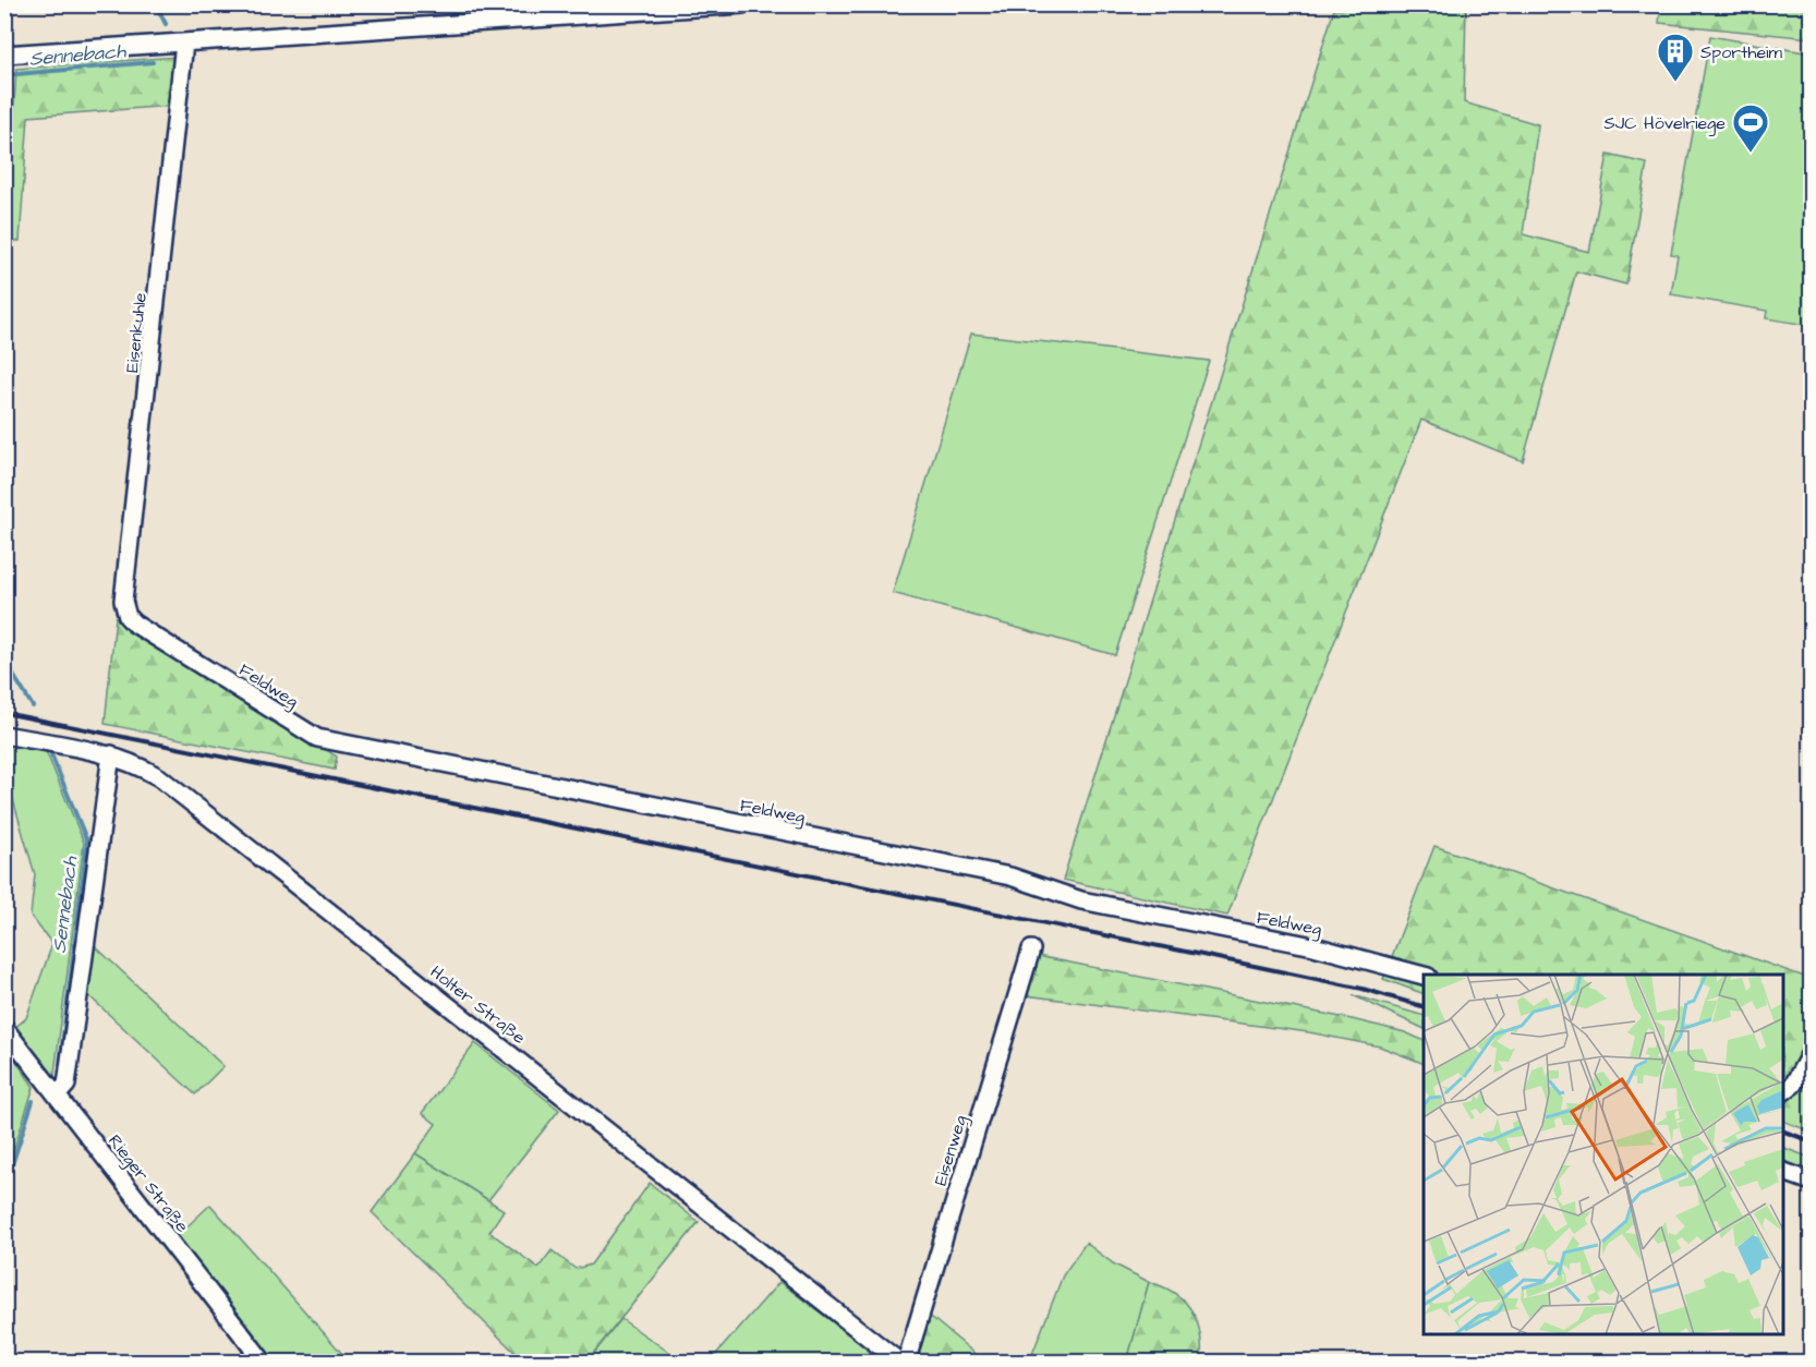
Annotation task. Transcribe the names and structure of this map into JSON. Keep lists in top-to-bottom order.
{
  "streets": {
    "street": [
      "Eisenkuhle",
      "Feldweg",
      "Holter Straße",
      "Eisenweg",
      "Rieger Straße"
    ]
  },
  "crossings": [
    ["Eisenkuhle", "Feldweg"],
    ["Holter Straße", "Eisenweg"]
  ],
  "water": ["Sennebach"],
  "places": {
    "building": ["Sportheim"],
    "sports": ["SJC Hövelriege"]
  }
}
